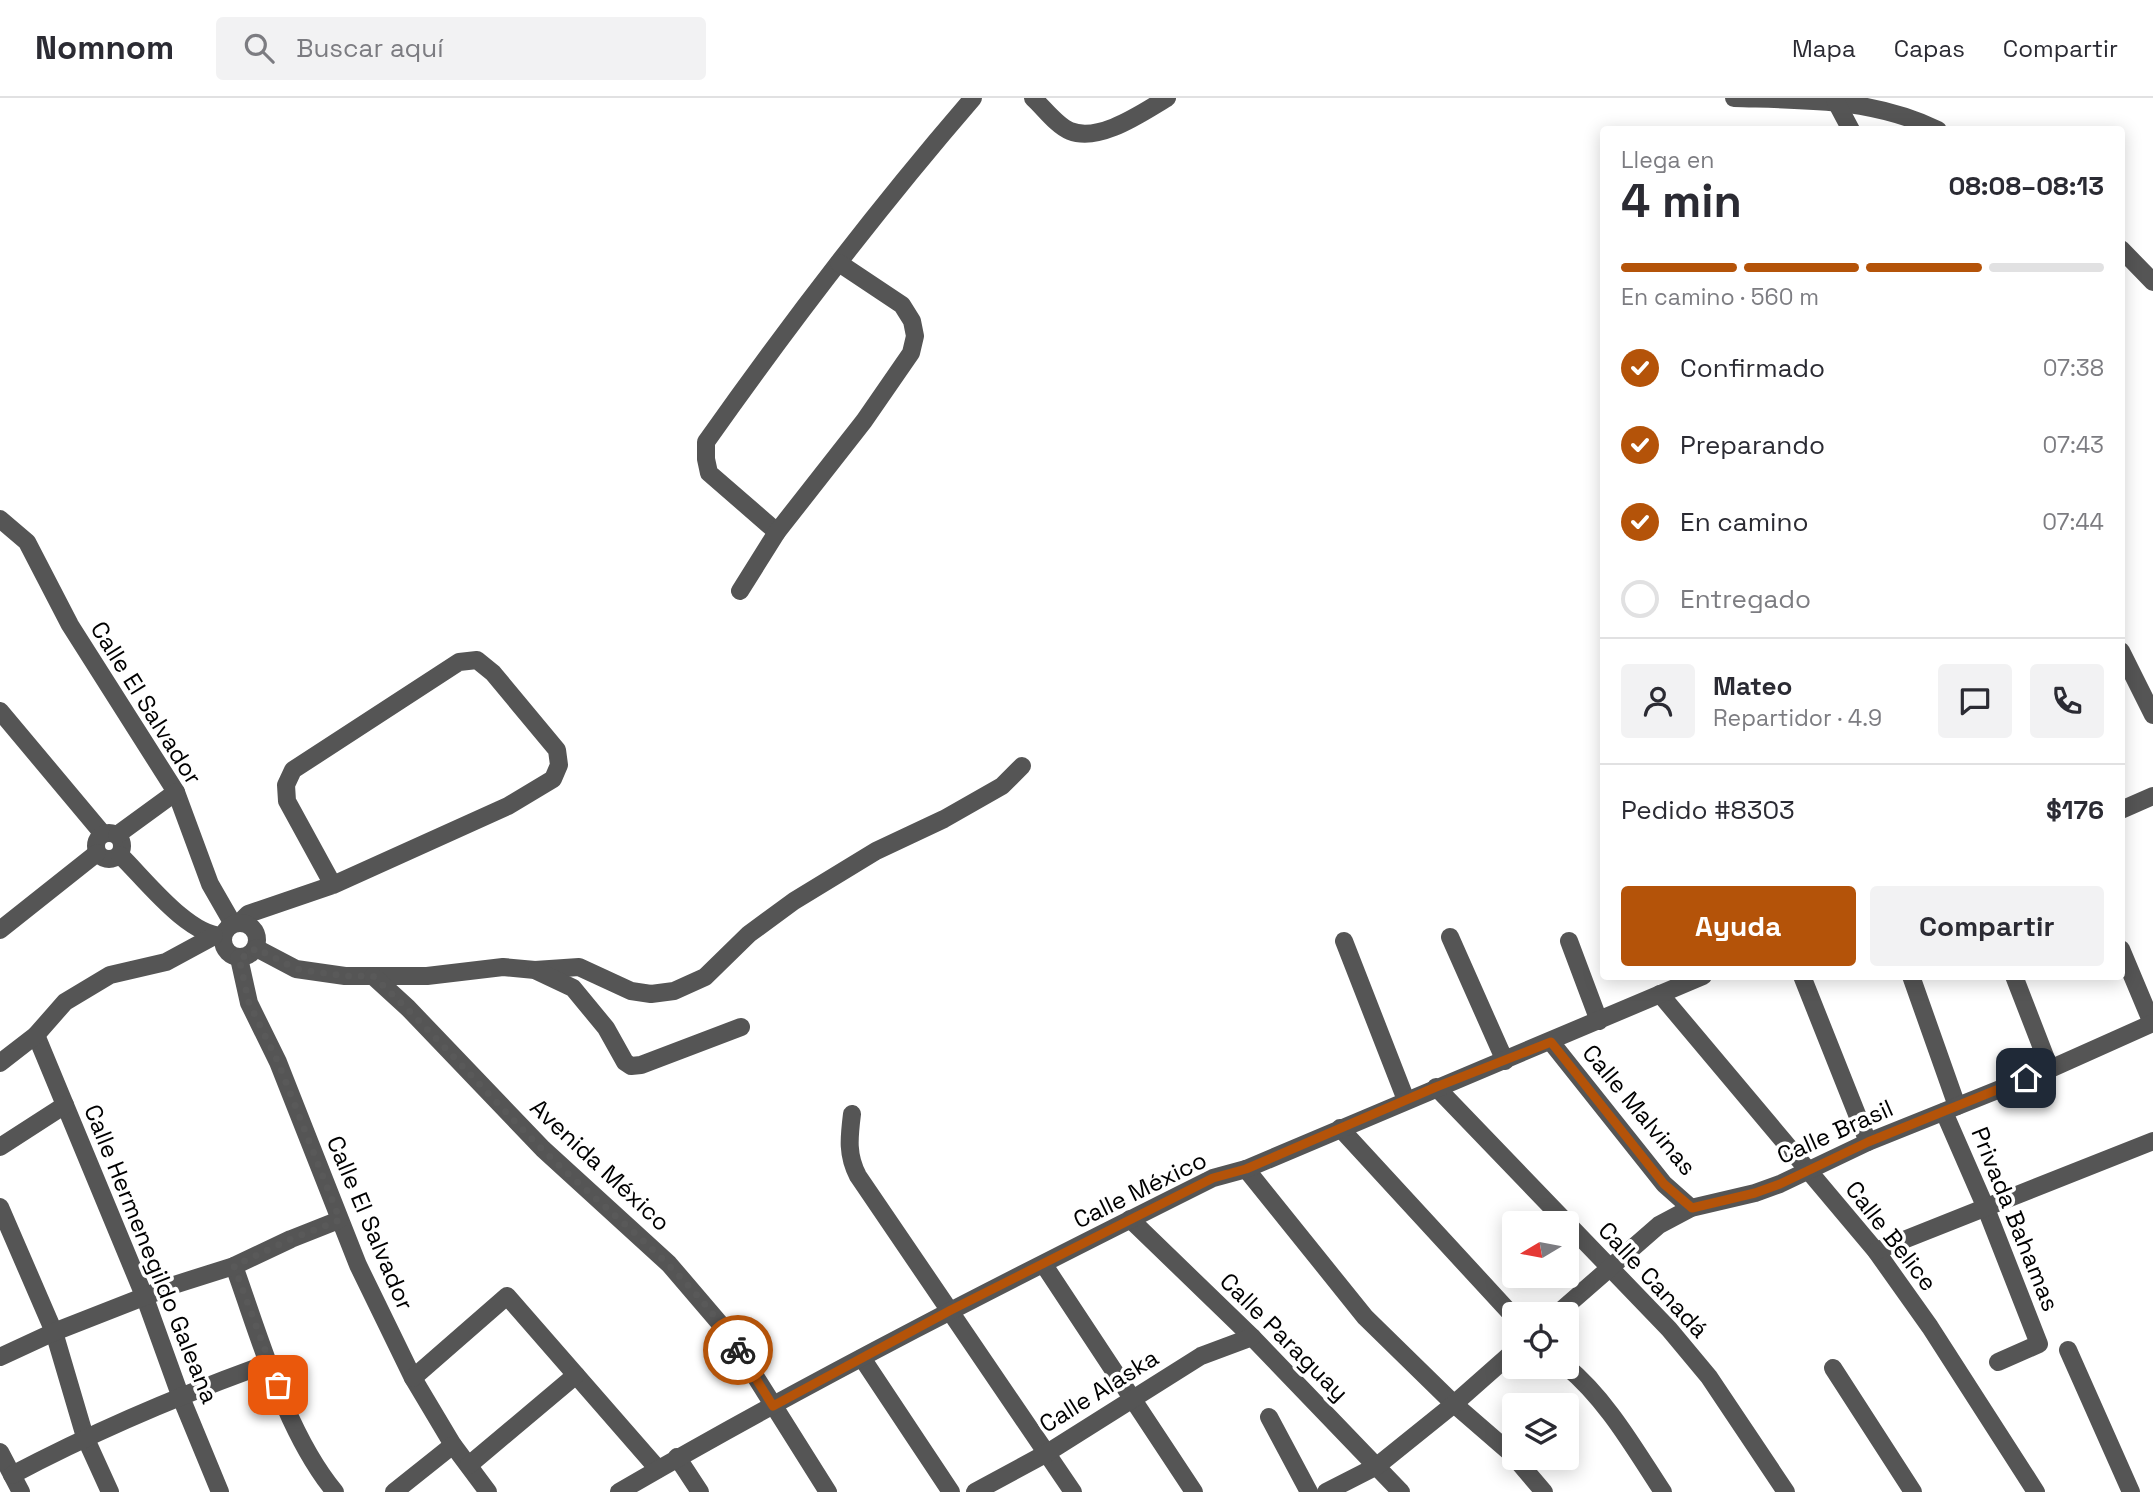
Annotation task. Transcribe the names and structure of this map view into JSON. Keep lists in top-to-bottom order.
{
  "streets": {
    "street": [
      "Calle El Salvador",
      "Calle Malvinas",
      "Calle Brasil",
      "Avenida México",
      "Calle México",
      "Privada Bahamas",
      "Calle Belice",
      "Calle Hermenegildo Galeana",
      "Calle Canadá",
      "Calle Paraguay",
      "Calle Alaska"
    ]
  },
  "crossings": [
    ["Calle Malvinas", "Calle Brasil"],
    ["Calle Malvinas", "Calle México"],
    ["Calle Brasil", "Privada Bahamas"],
    ["Calle Brasil", "Calle Belice"],
    ["Calle Brasil", "Calle Canadá"],
    ["Avenida México", "Calle México"],
    ["Calle México", "Calle Belice"],
    ["Calle México", "Calle Canadá"],
    ["Calle México", "Calle Paraguay"],
    ["Calle Paraguay", "Calle Alaska"]
  ],
  "north": "left",
  "page": {
    "header": "Nomnom",
    "search": "Buscar aquí",
    "nav": ["Mapa", "Capas", "Compartir"],
    "heading": ["4 min", "Llega en", "08:08–08:13"],
    "panel": [
      "Mateo",
      "Repartidor · 4.9",
      "Pedido #8303",
      "$176"
    ],
    "bar": "En camino · 560 m",
    "list": [
      ["Confirmado", "07:38"],
      ["Preparando", "07:43"],
      ["En camino", "07:44"],
      "Entregado"
    ],
    "buttons": ["Ayuda", "Compartir"]
  }
}
